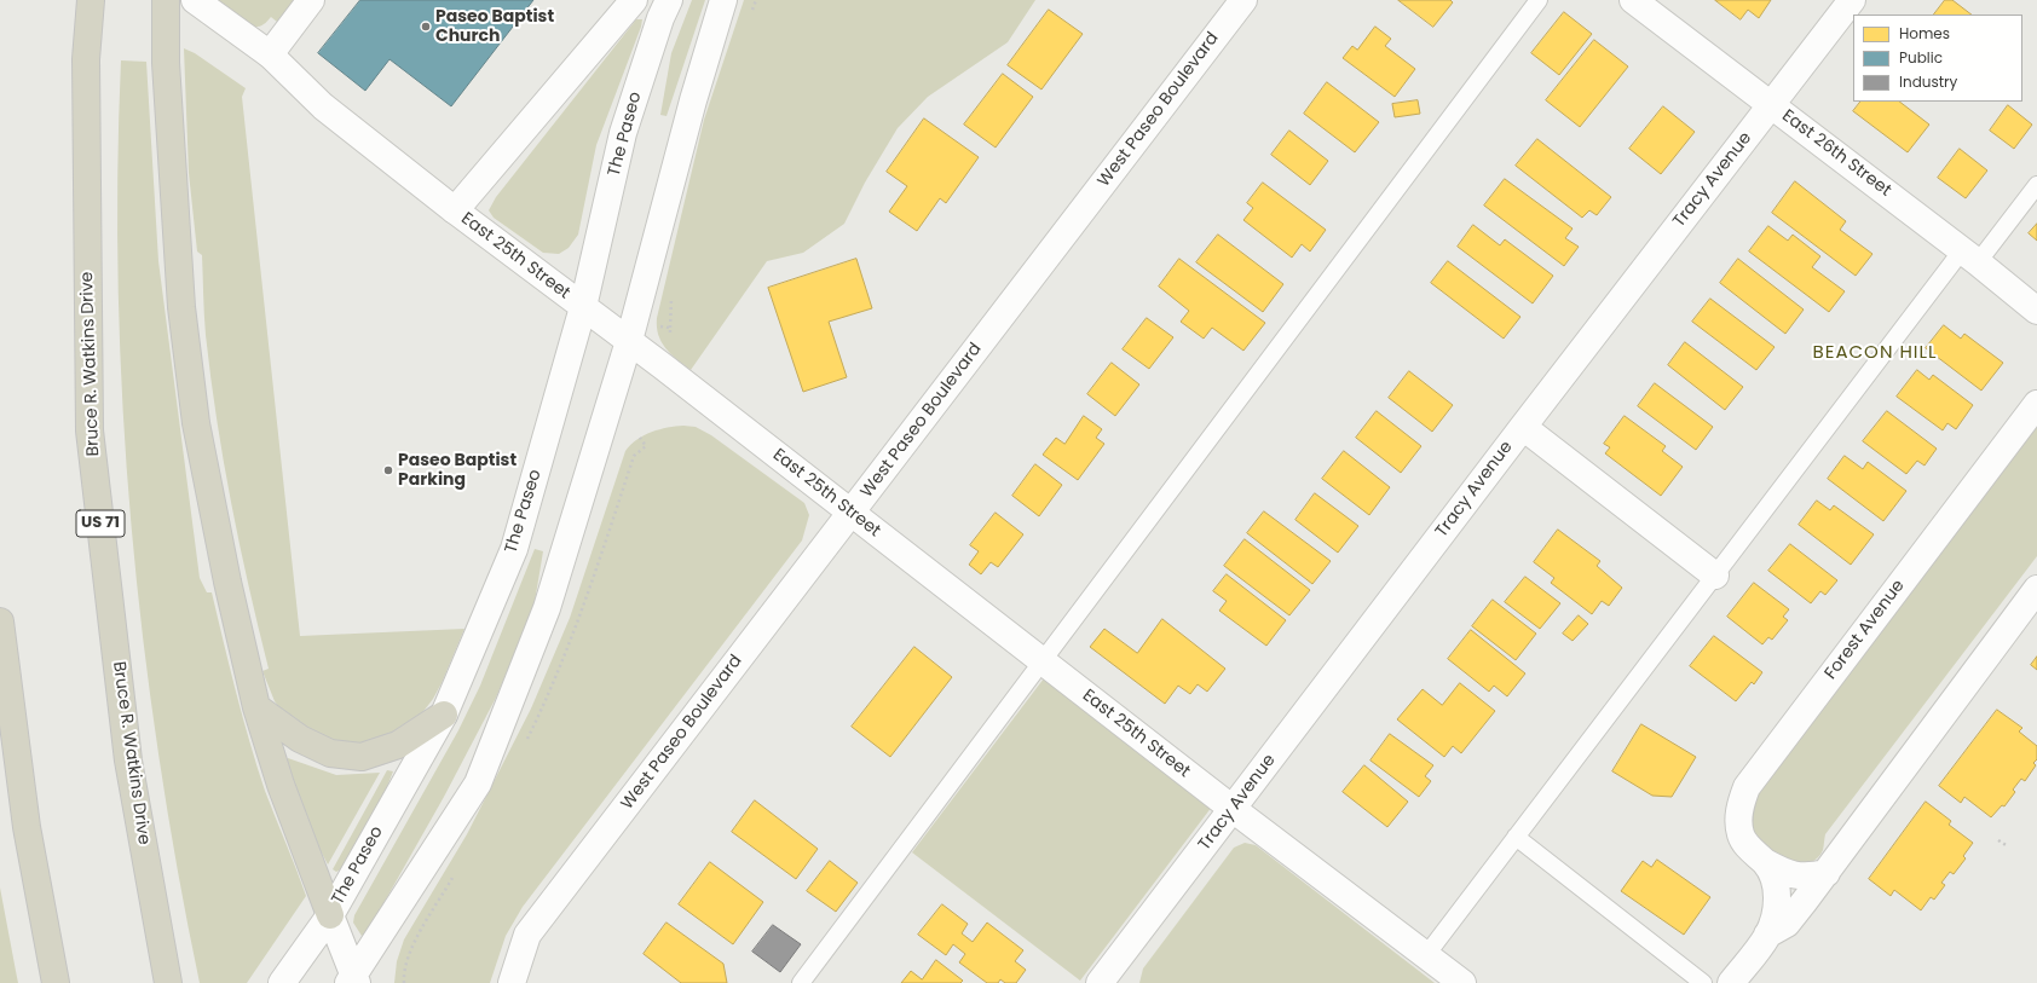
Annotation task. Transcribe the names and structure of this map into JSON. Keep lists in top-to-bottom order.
{
  "streets": {
    "highway": ["Bruce R. Watkins Drive", "US 71"],
    "street": [
      "West Paseo Boulevard",
      "The Paseo",
      "East 26th Street",
      "Tracy Avenue",
      "East 25th Street",
      "Forest Avenue"
    ]
  },
  "crossings": [
    ["West Paseo Boulevard", "East 25th Street"],
    ["The Paseo", "East 25th Street"],
    ["East 26th Street", "Tracy Avenue"],
    ["Tracy Avenue", "East 25th Street"]
  ],
  "districts": ["BEACON HILL"],
  "places": ["Paseo Baptist Church", "Paseo Baptist Parking"],
  "legend": ["Homes", "Public", "Industry"]
}
